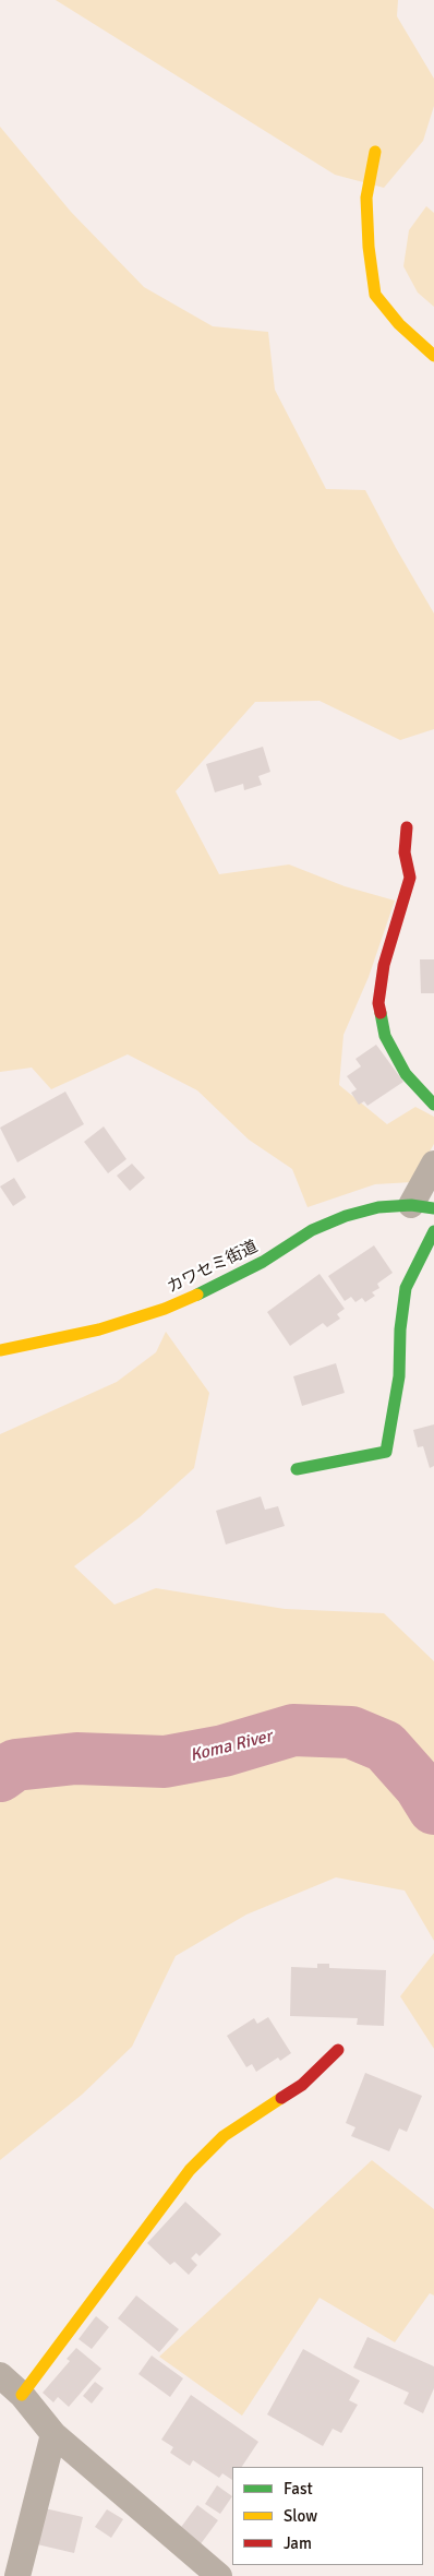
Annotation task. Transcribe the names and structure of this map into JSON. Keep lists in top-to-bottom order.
{
  "streets": {
    "street": ["カワセミ街道"]
  },
  "water": ["Koma River"],
  "legend": ["Fast", "Slow", "Jam"]
}
